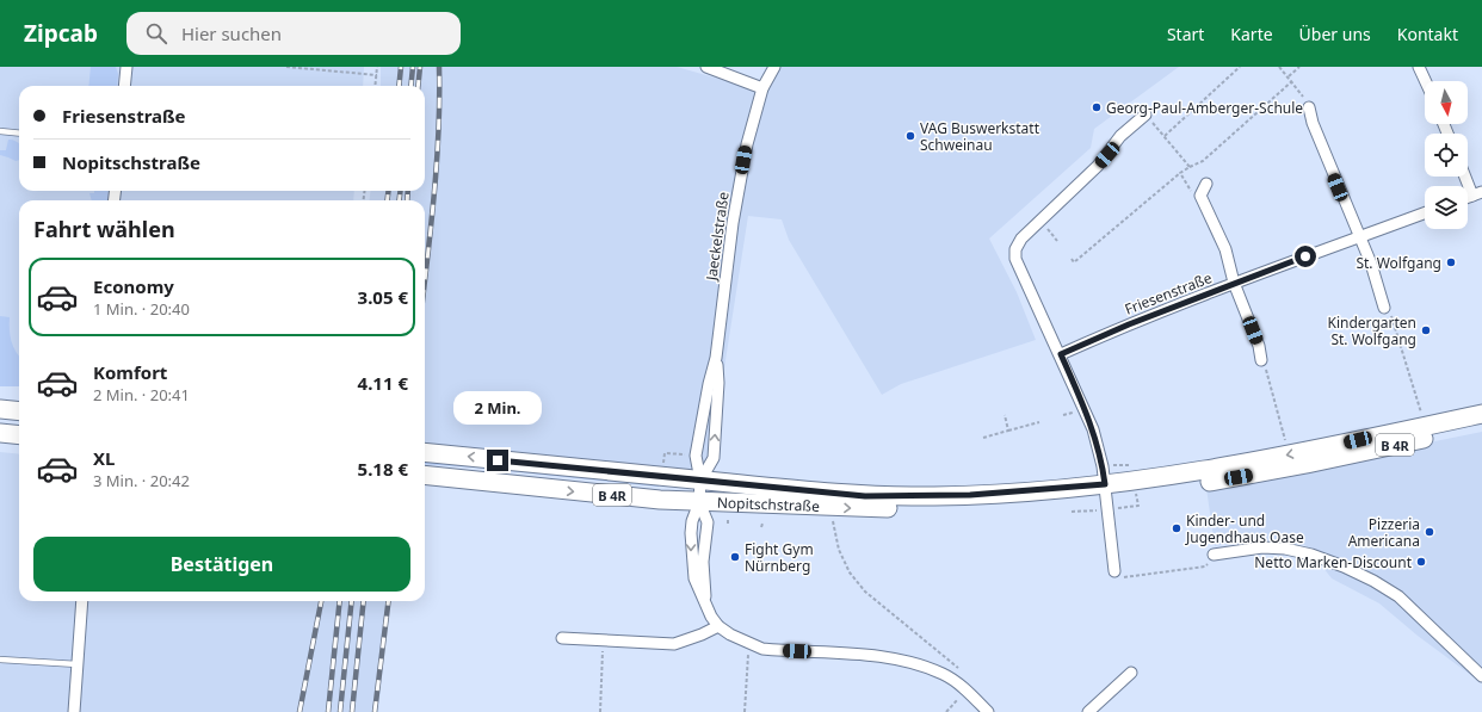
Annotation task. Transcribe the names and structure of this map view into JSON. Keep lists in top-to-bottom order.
{
  "streets": {
    "main road": ["B 4R", "Nopitschstraße"],
    "street": ["Jaeckelstraße", "Friesenstraße"]
  },
  "crossings": [
    ["Jaeckelstraße", "Nopitschstraße"]
  ],
  "places": [
    "Georg-Paul-Amberger-Schule",
    "VAG Buswerkstatt Schweinau",
    "St. Wolfgang",
    "Kindergarten St. Wolfgang",
    "Kinder- und Jugendhaus Oase",
    "Pizzeria Americana",
    "Fight Gym Nürnberg",
    "Netto Marken-Discount"
  ],
  "north": "bottom",
  "page": {
    "header": "Zipcab",
    "search": "Hier suchen",
    "nav": [
      "Start",
      "Karte",
      "Über uns",
      "Kontakt"
    ],
    "banner": ["Friesenstraße", "Nopitschstraße"],
    "heading": "Fahrt wählen",
    "list": [
      {
        "name": "Economy",
        "note": "1 Min. · 20:40",
        "value": "3.05 €"
      },
      {
        "name": "Komfort",
        "note": "2 Min. · 20:41",
        "value": "4.11 €"
      },
      {
        "name": "XL",
        "note": "3 Min. · 20:42",
        "value": "5.18 €"
      }
    ],
    "bubble": "2 Min.",
    "buttons": "Bestätigen"
  }
}
